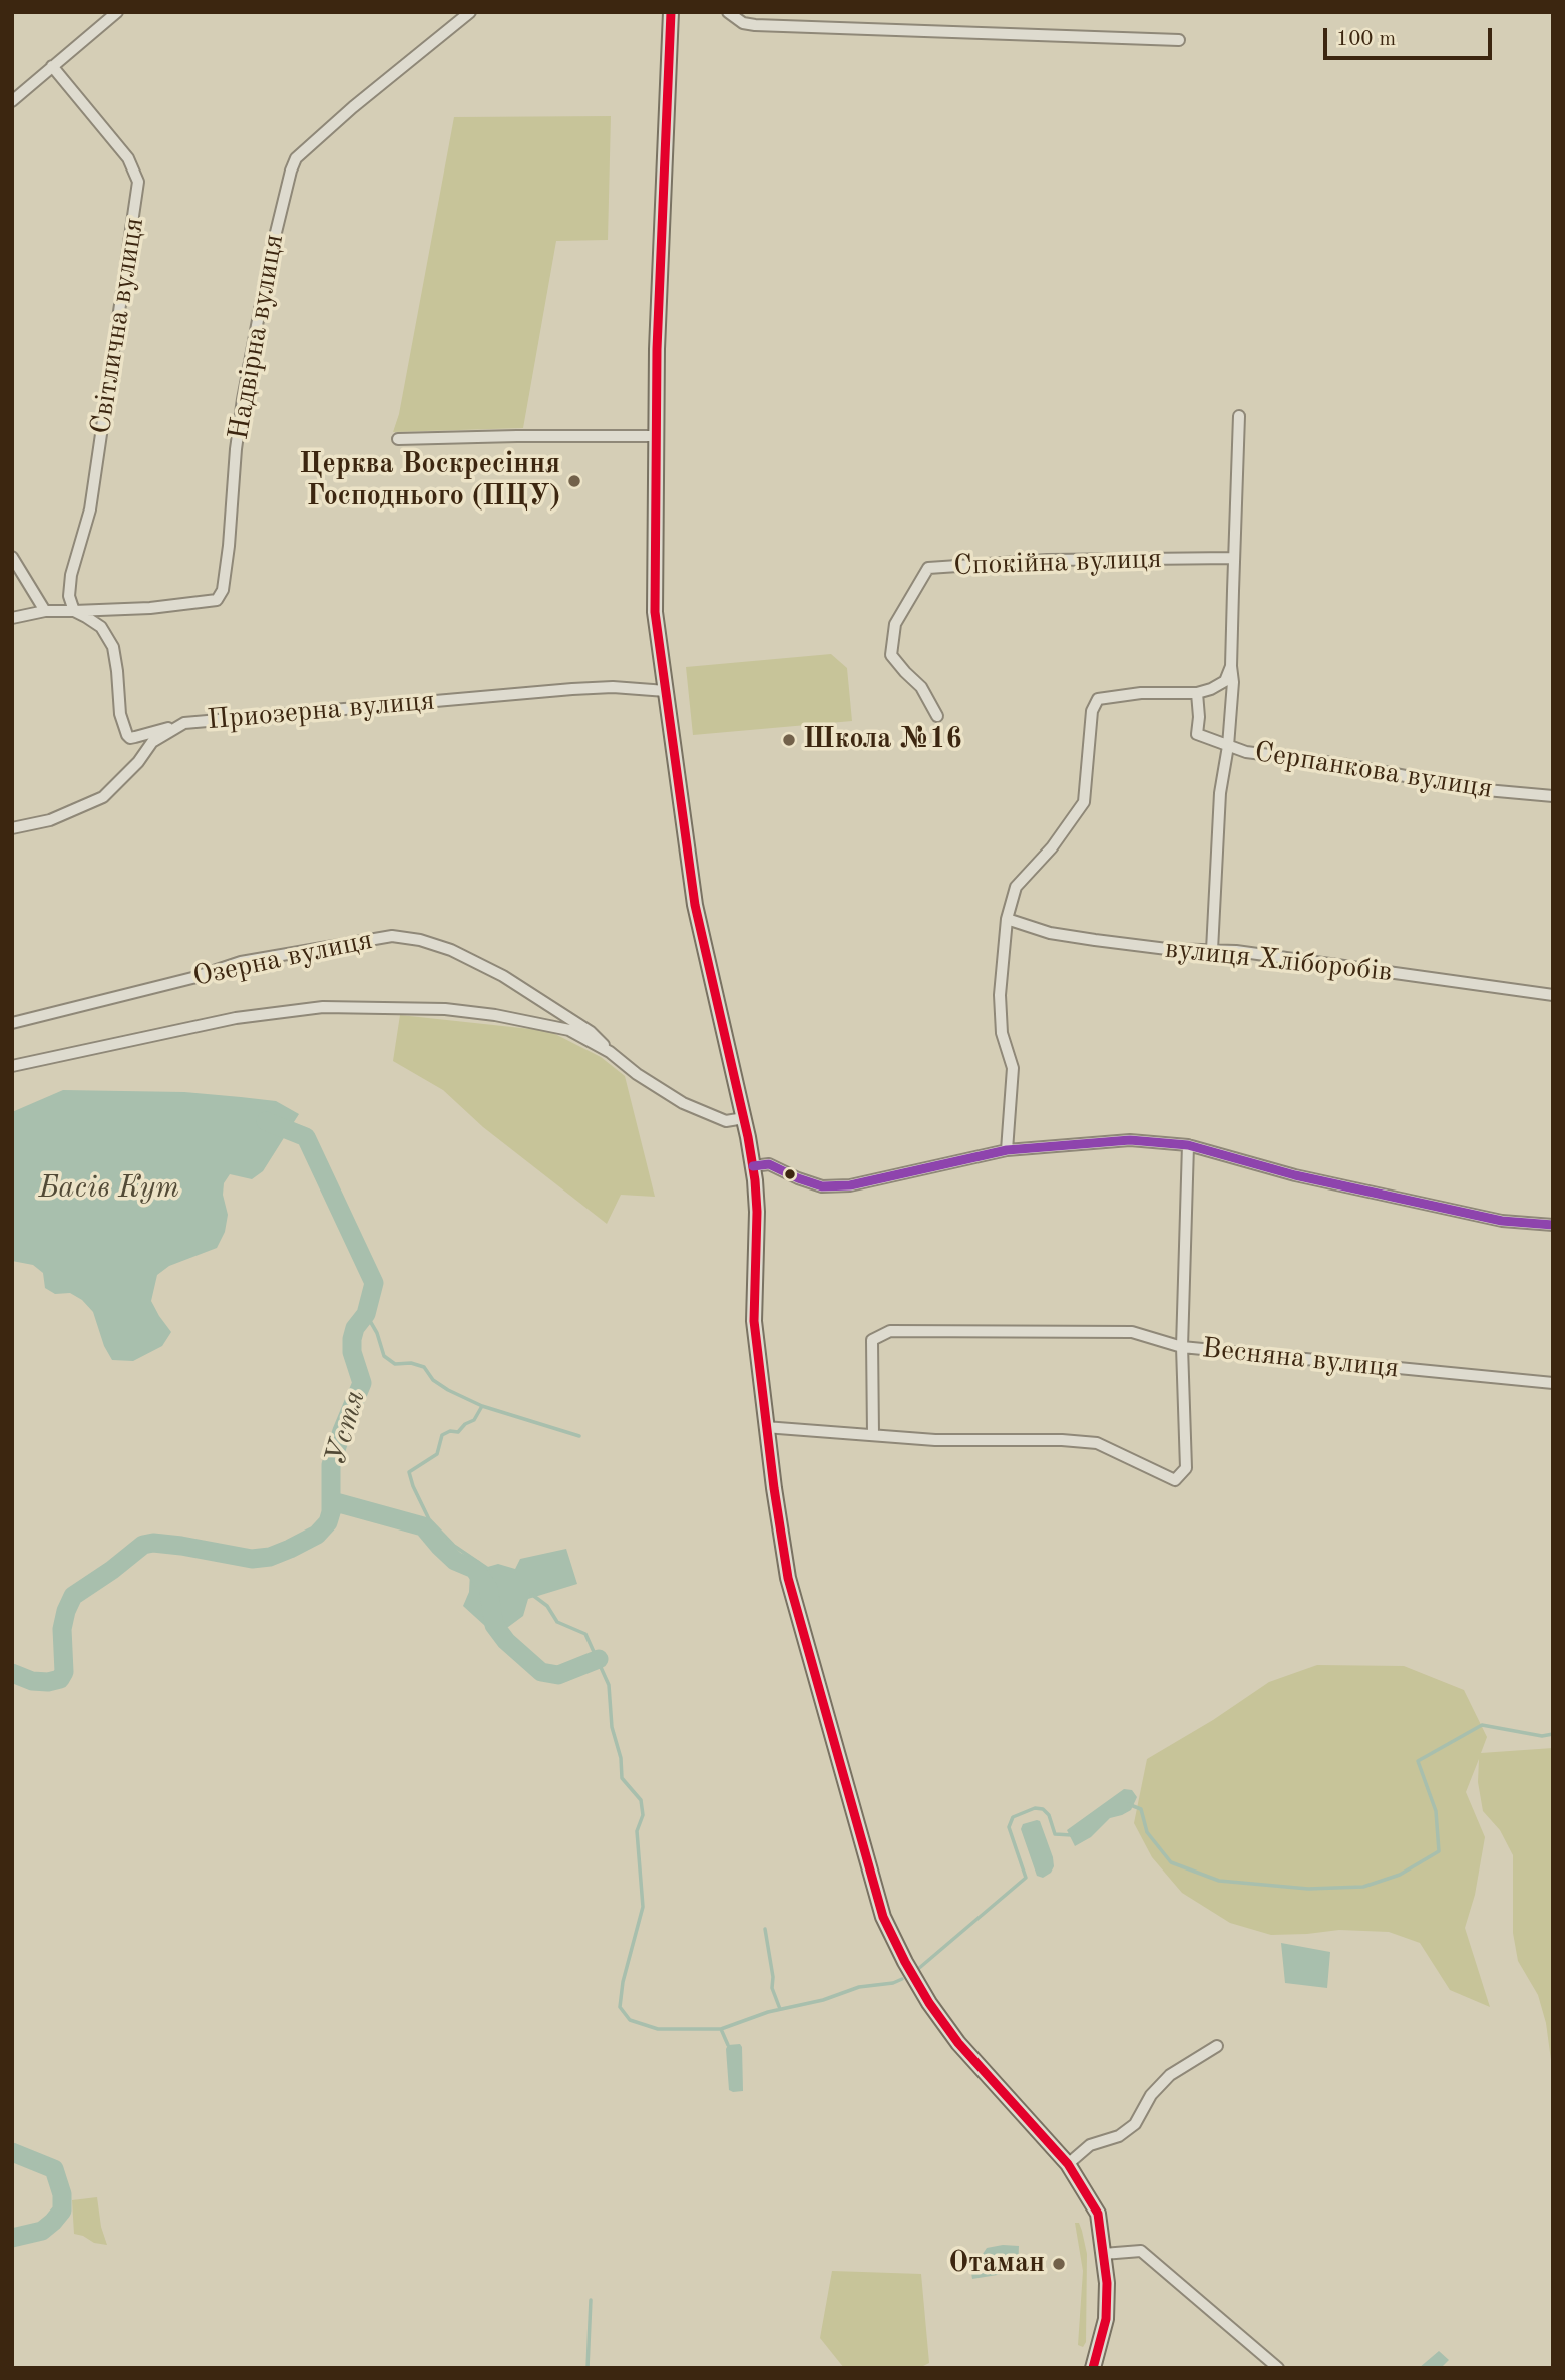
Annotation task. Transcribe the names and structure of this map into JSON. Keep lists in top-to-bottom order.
{
  "streets": {
    "street": [
      "Світлична вулиця",
      "Надвірна вулиця",
      "Спокійна вулиця",
      "Приозерна вулиця",
      "Серпанкова вулиця",
      "Озерна вулиця",
      "вулиця Хліборобів",
      "Весняна вулиця"
    ]
  },
  "crossings": [
    ["Світлична вулиця", "Надвірна вулиця"]
  ],
  "water": ["Басів Кут", "Устя"],
  "places": ["Церква Воскресіння Господнього (ПЦУ)", "Школа №16", "Отаман"],
  "scale_bar": "100 m"
}
